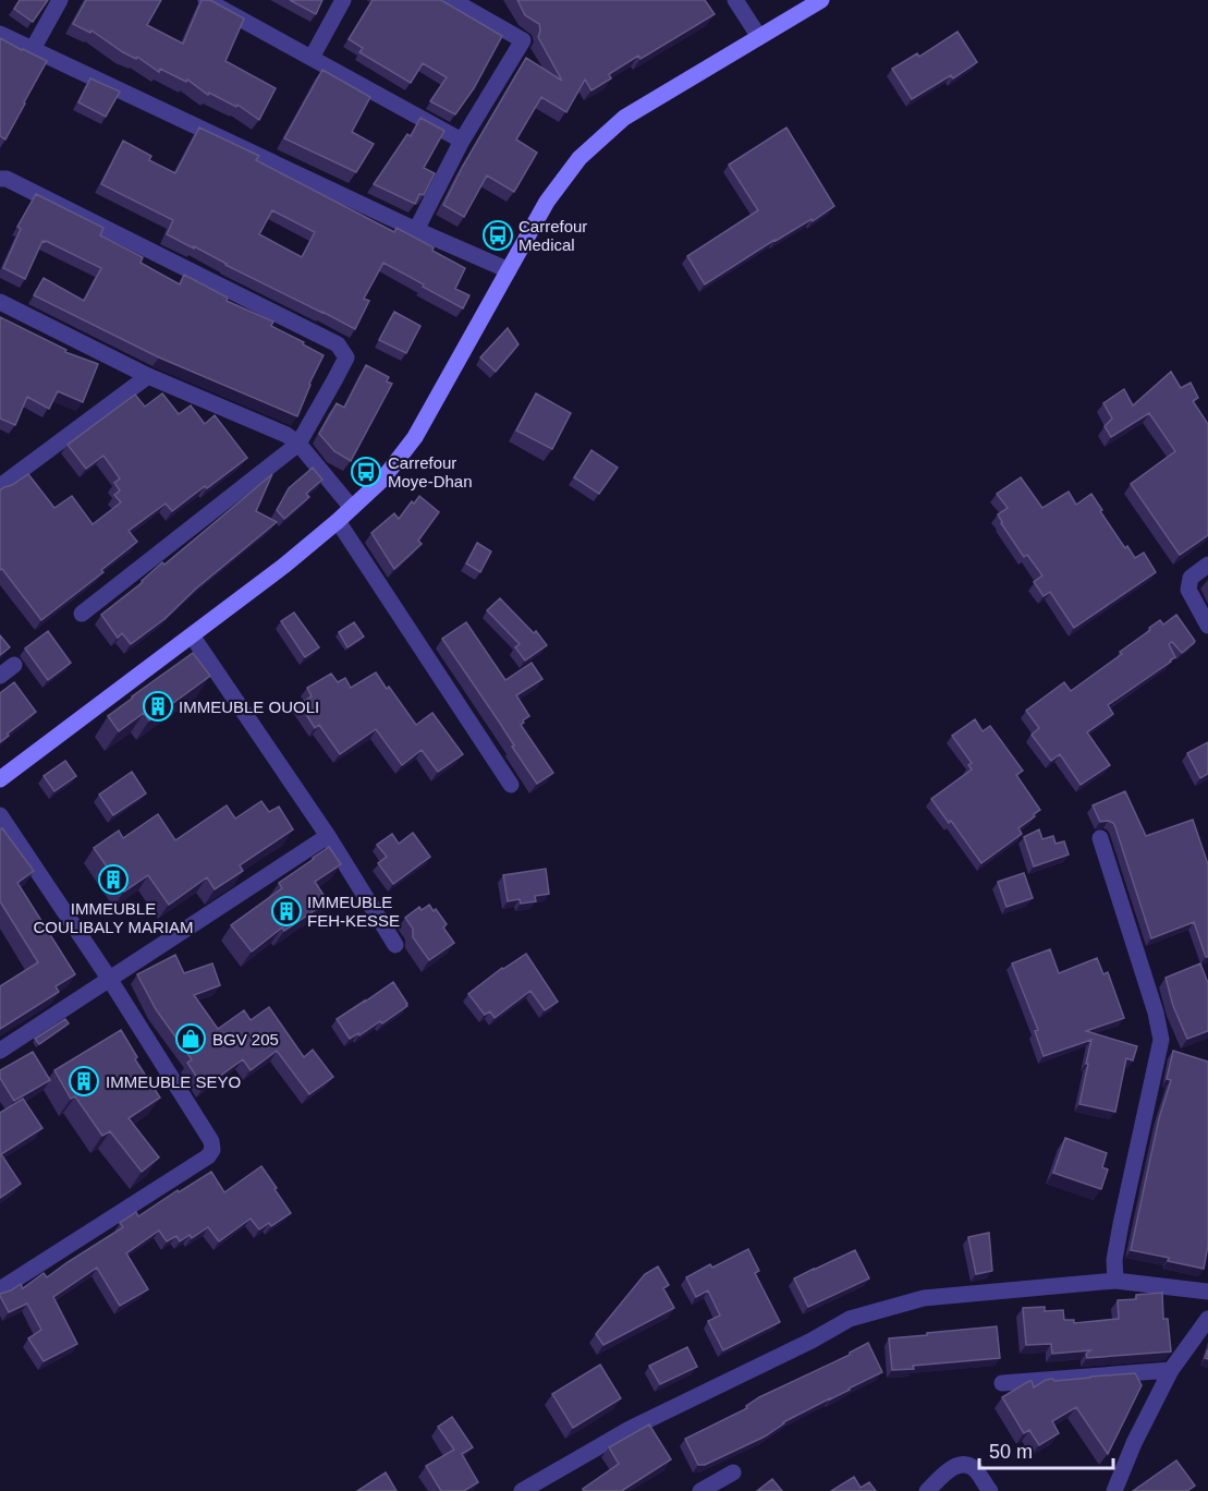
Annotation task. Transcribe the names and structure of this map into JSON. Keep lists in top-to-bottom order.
{
  "places": {
    "bus stop": ["Carrefour Medical", "Carrefour Moye-Dhan"],
    "building": [
      "IMMEUBLE OUOLI",
      "IMMEUBLE COULIBALY MARIAM",
      "IMMEUBLE FEH-KESSE",
      "IMMEUBLE SEYO"
    ],
    "shop": ["BGV 205"]
  },
  "scale_bar": "50 m"
}
